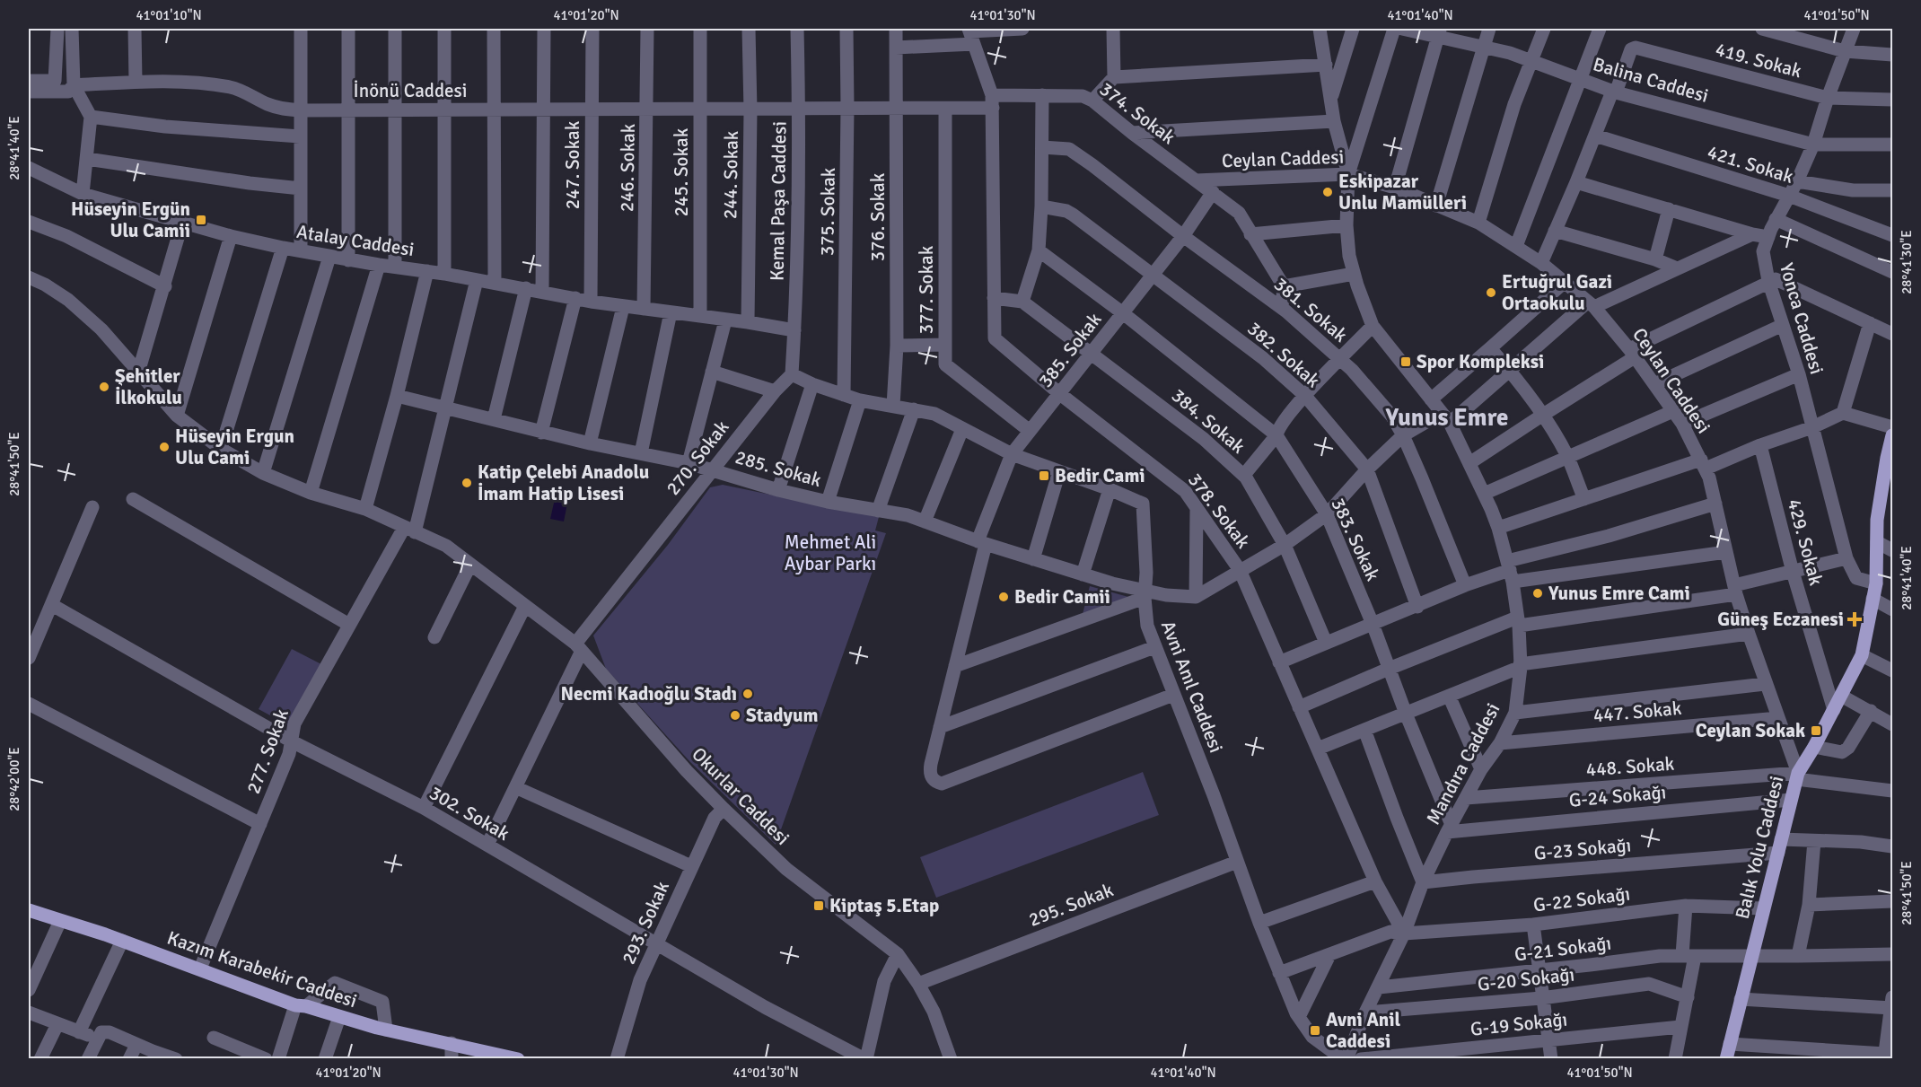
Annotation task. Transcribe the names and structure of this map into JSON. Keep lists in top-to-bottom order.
{
  "streets": {
    "main road": ["Balık Yolu Caddesi", "Kazım Karabekir Caddesi"],
    "street": [
      "419. Sokak",
      "Balina Caddesi",
      "İnönü Caddesi",
      "374. Sokak",
      "Ceylan Caddesi",
      "421. Sokak",
      "247. Sokak",
      "246. Sokak",
      "245. Sokak",
      "244. Sokak",
      "Kemal Paşa Caddesi",
      "375. Sokak",
      "376. Sokak",
      "Atalay Caddesi",
      "377. Sokak",
      "381. Sokak",
      "Yonca Caddesi",
      "385. Sokak",
      "382. Sokak",
      "384. Sokak",
      "270. Sokak",
      "285. Sokak",
      "378. Sokak",
      "383. Sokak",
      "429. Sokak",
      "Avni Anıl Caddesi",
      "447. Sokak",
      "277. Sokak",
      "Mandıra Caddesi",
      "448. Sokak",
      "Okurlar Caddesi",
      "G-24 Sokağı",
      "302. Sokak",
      "G-23 Sokağı",
      "G-22 Sokağı",
      "295. Sokak",
      "293. Sokak",
      "G-21 Sokağı",
      "G-20 Sokağı",
      "G-19 Sokağı"
    ]
  },
  "crossings": [
    ["419. Sokak", "Balina Caddesi"],
    ["419. Sokak", "Yonca Caddesi"],
    ["Balina Caddesi", "Yonca Caddesi"],
    ["İnönü Caddesi", "374. Sokak"],
    ["İnönü Caddesi", "247. Sokak"],
    ["İnönü Caddesi", "246. Sokak"],
    ["İnönü Caddesi", "245. Sokak"],
    ["İnönü Caddesi", "244. Sokak"],
    ["İnönü Caddesi", "Kemal Paşa Caddesi"],
    ["İnönü Caddesi", "375. Sokak"],
    ["İnönü Caddesi", "376. Sokak"],
    ["374. Sokak", "Ceylan Caddesi"],
    ["374. Sokak", "376. Sokak"],
    ["374. Sokak", "377. Sokak"],
    ["374. Sokak", "385. Sokak"],
    ["374. Sokak", "378. Sokak"],
    ["Ceylan Caddesi", "447. Sokak"],
    ["Ceylan Caddesi", "Mandıra Caddesi"],
    ["Ceylan Caddesi", "448. Sokak"],
    ["Ceylan Caddesi", "Balık Yolu Caddesi"],
    ["421. Sokak", "Yonca Caddesi"],
    ["247. Sokak", "Atalay Caddesi"],
    ["246. Sokak", "Atalay Caddesi"],
    ["245. Sokak", "Atalay Caddesi"],
    ["244. Sokak", "Atalay Caddesi"],
    ["Kemal Paşa Caddesi", "Atalay Caddesi"],
    ["Kemal Paşa Caddesi", "270. Sokak"],
    ["Kemal Paşa Caddesi", "Avni Anıl Caddesi"],
    ["375. Sokak", "Avni Anıl Caddesi"],
    ["376. Sokak", "Avni Anıl Caddesi"],
    ["Atalay Caddesi", "277. Sokak"],
    ["377. Sokak", "385. Sokak"],
    ["381. Sokak", "385. Sokak"],
    ["Yonca Caddesi", "Balık Yolu Caddesi"],
    ["385. Sokak", "382. Sokak"],
    ["385. Sokak", "384. Sokak"],
    ["385. Sokak", "285. Sokak"],
    ["385. Sokak", "378. Sokak"],
    ["385. Sokak", "383. Sokak"],
    ["385. Sokak", "Avni Anıl Caddesi"],
    ["270. Sokak", "285. Sokak"],
    ["270. Sokak", "Avni Anıl Caddesi"],
    ["270. Sokak", "Okurlar Caddesi"],
    ["270. Sokak", "302. Sokak"],
    ["285. Sokak", "Avni Anıl Caddesi"],
    ["285. Sokak", "277. Sokak"],
    ["378. Sokak", "Mandıra Caddesi"],
    ["378. Sokak", "G-22 Sokağı"],
    ["383. Sokak", "Mandıra Caddesi"],
    ["383. Sokak", "G-24 Sokağı"],
    ["429. Sokak", "Balık Yolu Caddesi"],
    ["Avni Anıl Caddesi", "Mandıra Caddesi"],
    ["Avni Anıl Caddesi", "G-22 Sokağı"],
    ["Avni Anıl Caddesi", "295. Sokak"],
    ["447. Sokak", "Mandıra Caddesi"],
    ["277. Sokak", "Okurlar Caddesi"],
    ["277. Sokak", "302. Sokak"],
    ["277. Sokak", "Kazım Karabekir Caddesi"],
    ["Mandıra Caddesi", "448. Sokak"],
    ["Mandıra Caddesi", "G-24 Sokağı"],
    ["Mandıra Caddesi", "G-23 Sokağı"],
    ["Mandıra Caddesi", "G-22 Sokağı"],
    ["Mandıra Caddesi", "G-21 Sokağı"],
    ["Mandıra Caddesi", "G-20 Sokağı"],
    ["448. Sokak", "Balık Yolu Caddesi"],
    ["Okurlar Caddesi", "295. Sokak"],
    ["Okurlar Caddesi", "293. Sokak"],
    ["G-24 Sokağı", "Balık Yolu Caddesi"],
    ["302. Sokak", "293. Sokak"],
    ["Balık Yolu Caddesi", "G-23 Sokağı"],
    ["Balık Yolu Caddesi", "G-22 Sokağı"],
    ["Balık Yolu Caddesi", "G-21 Sokağı"]
  ],
  "districts": ["Yunus Emre"],
  "parks": ["Mehmet Ali Aybar Parkı"],
  "places": {
    "other": [
      "Eskipazar Unlu Mamülleri",
      "Ertuğrul Gazi Ortaokulu",
      "Şehitler İlkokulu",
      "Hüseyin Ergun Ulu Cami",
      "Katip Çelebi Anadolu İmam Hatip Lisesi",
      "Yunus Emre Cami",
      "Bedir Camii",
      "Necmi Kadıoğlu Stadı",
      "Stadyum"
    ],
    "transit": [
      "Hüseyin Ergün Ulu Camii",
      "Spor Kompleksi",
      "Bedir Cami",
      "Ceylan Sokak",
      "Kiptaş 5.Etap",
      "Avni Anil Caddesi"
    ],
    "health": ["Güneş Eczanesi"]
  },
  "coordinates": [
    "41°01'10\"N",
    "41°01'20\"N",
    "41°01'30\"N",
    "41°01'40\"N",
    "41°01'50\"N",
    "28°41'40\"E",
    "28°41'30\"E",
    "28°41'50\"E",
    "28°42'00\"E"
  ]
}
